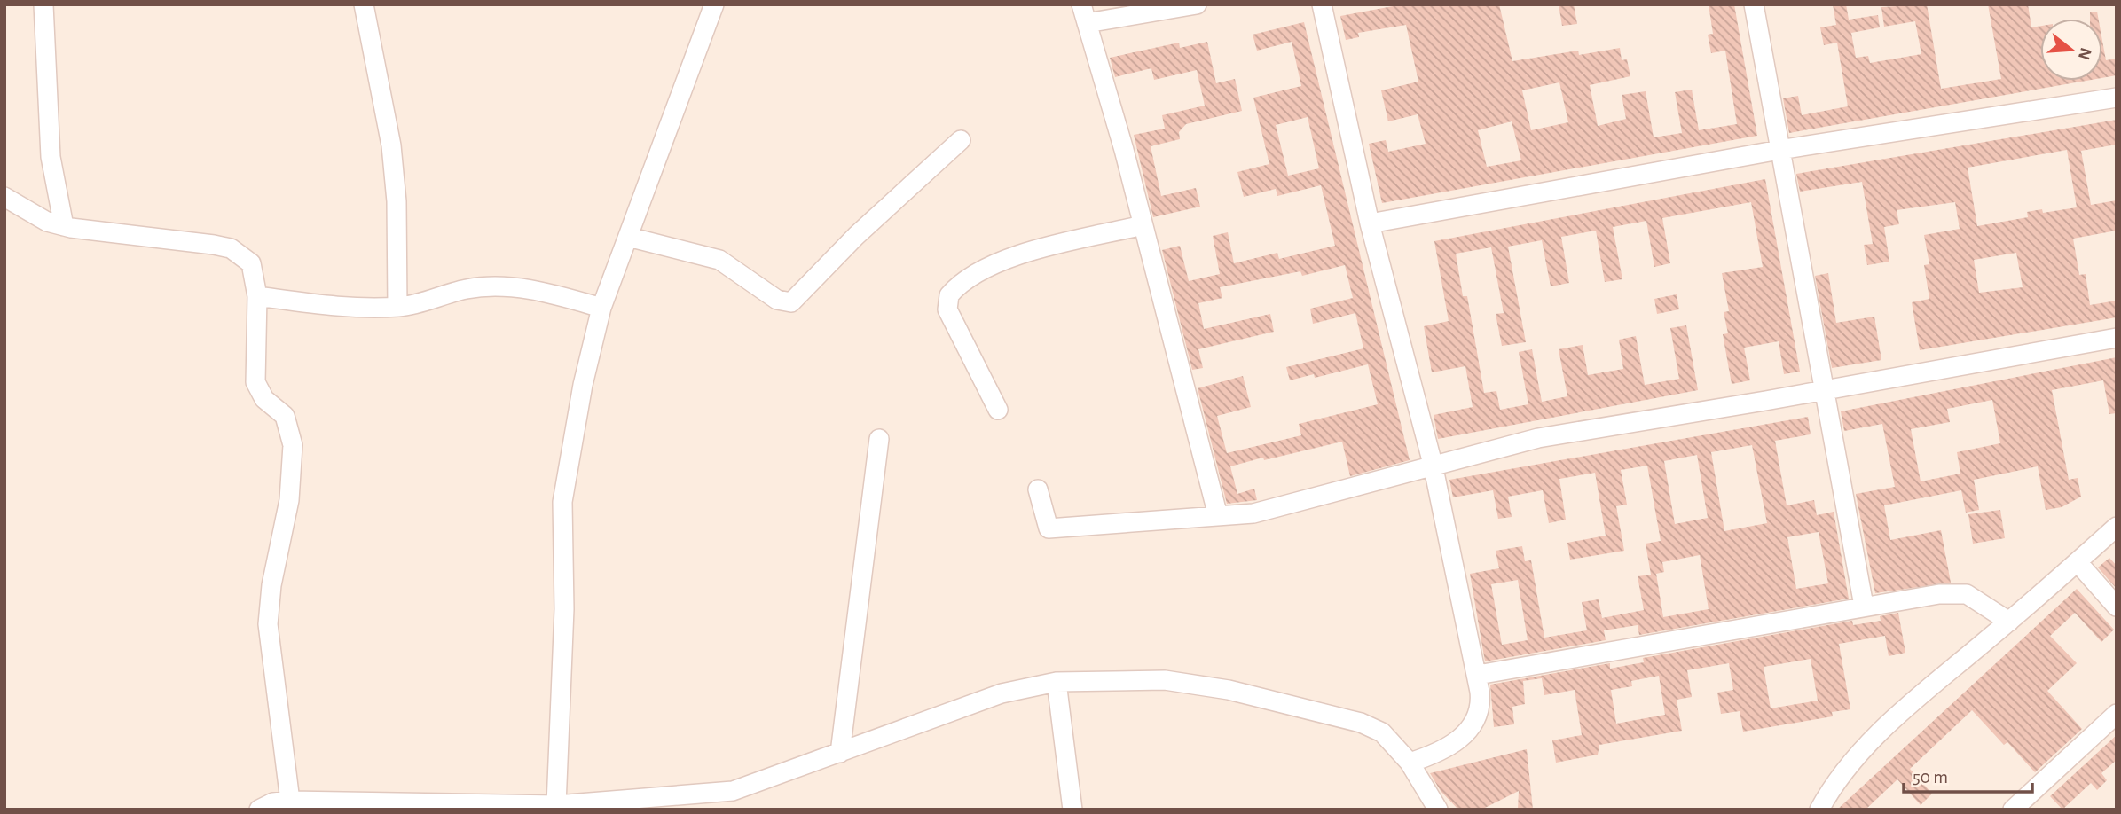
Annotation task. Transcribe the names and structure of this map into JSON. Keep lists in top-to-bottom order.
{
  "scale_bar": "50 m",
  "north": "right"
}
